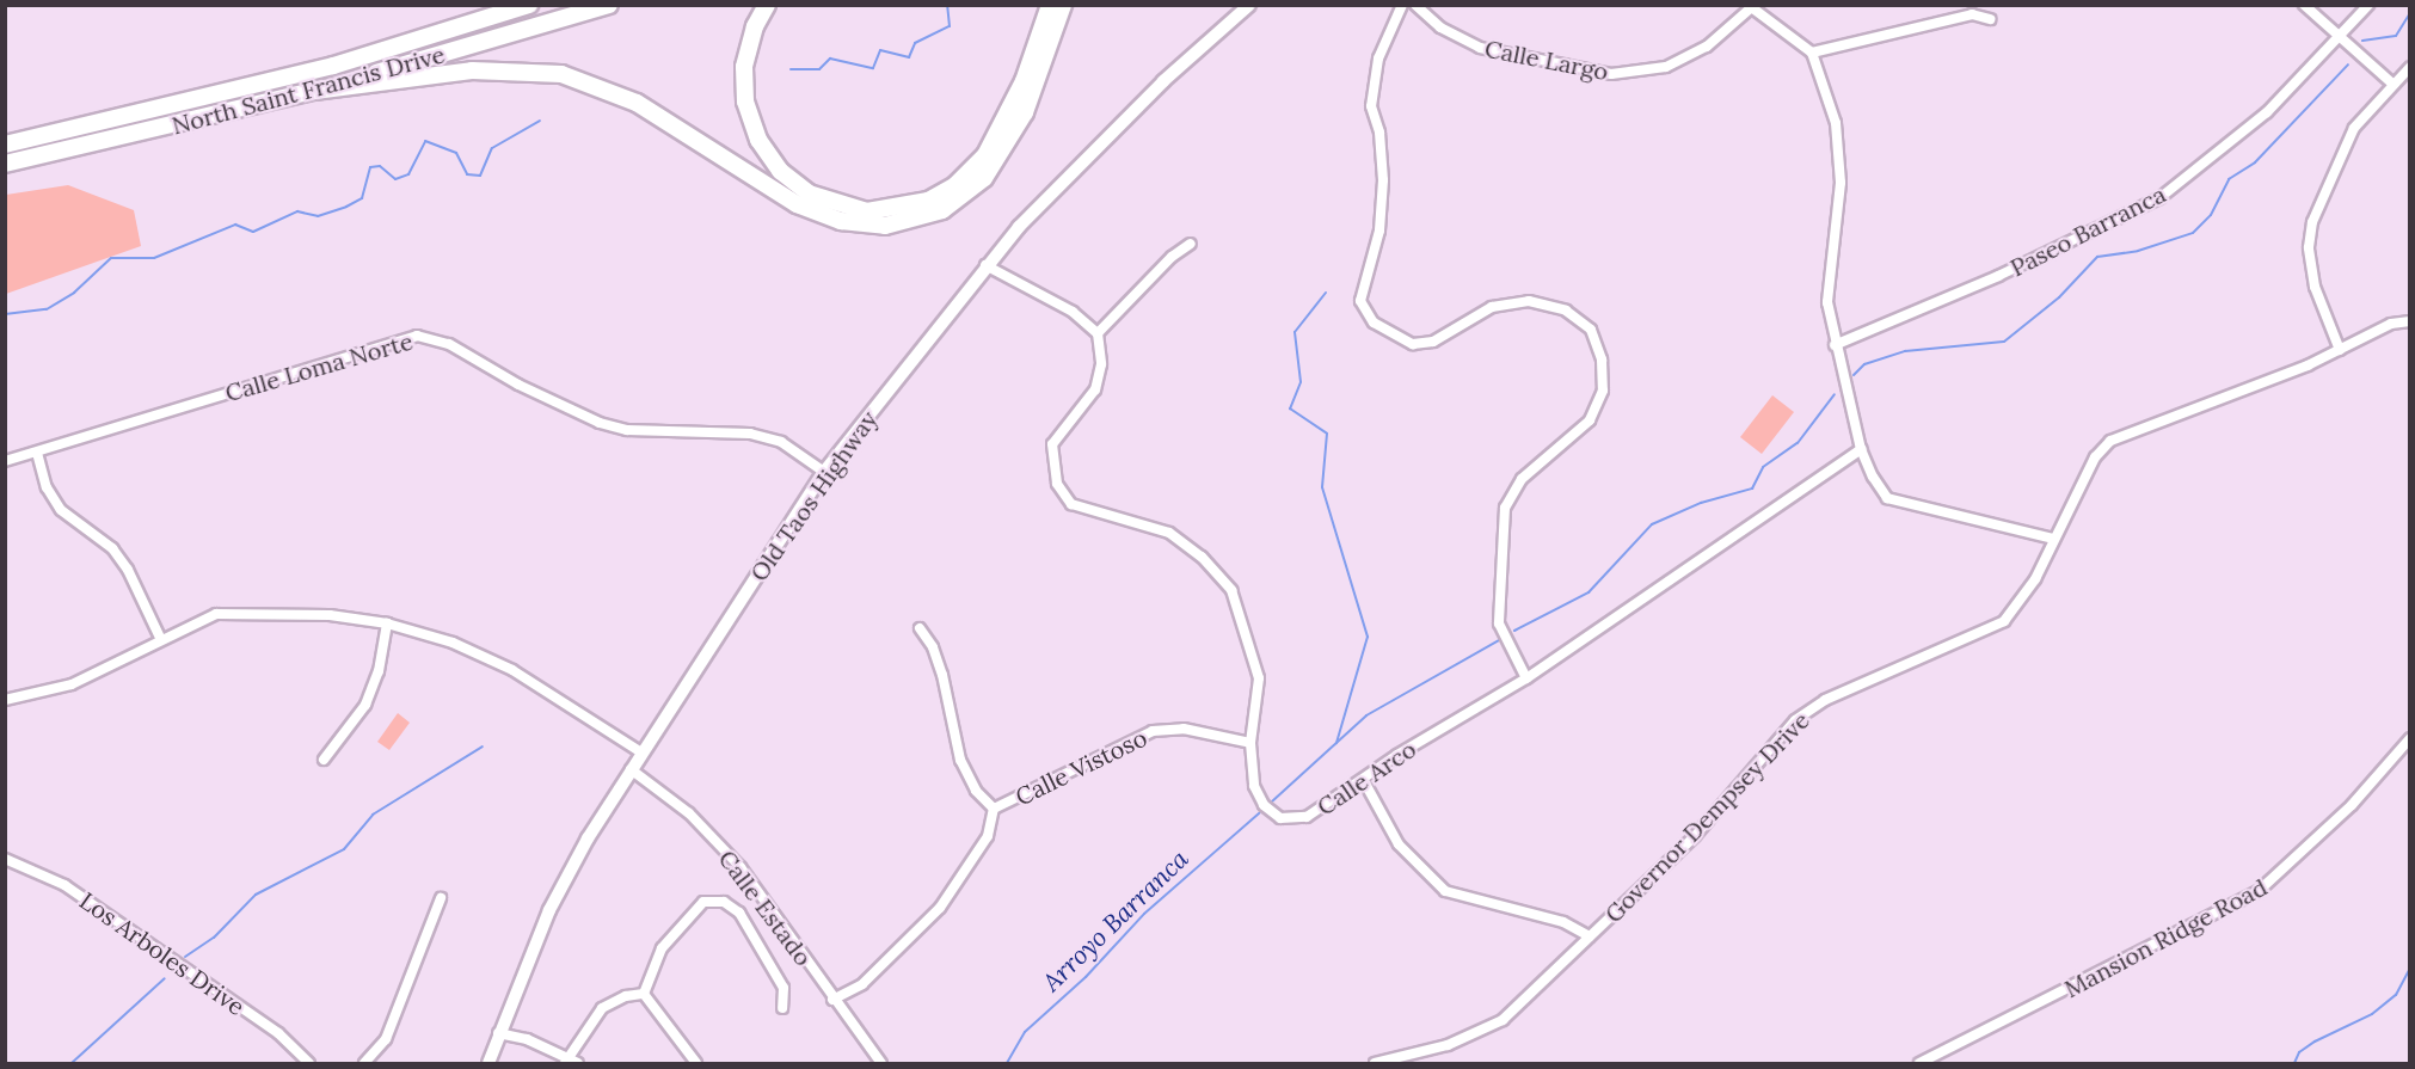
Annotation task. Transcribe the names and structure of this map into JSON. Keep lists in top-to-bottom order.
{
  "streets": {
    "highway": ["North Saint Francis Drive"],
    "street": [
      "Calle Largo",
      "Paseo Barranca",
      "Calle Loma Norte",
      "Old Taos Highway",
      "Calle Vistoso",
      "Calle Arco",
      "Governor Dempsey Drive",
      "Calle Estado",
      "Mansion Ridge Road",
      "Los Arboles Drive"
    ]
  },
  "crossings": [
    ["Calle Loma Norte", "Old Taos Highway"],
    ["Old Taos Highway", "Calle Estado"],
    ["Calle Vistoso", "Calle Arco"],
    ["Calle Vistoso", "Calle Estado"]
  ],
  "water": ["Arroyo Barranca"]
}
